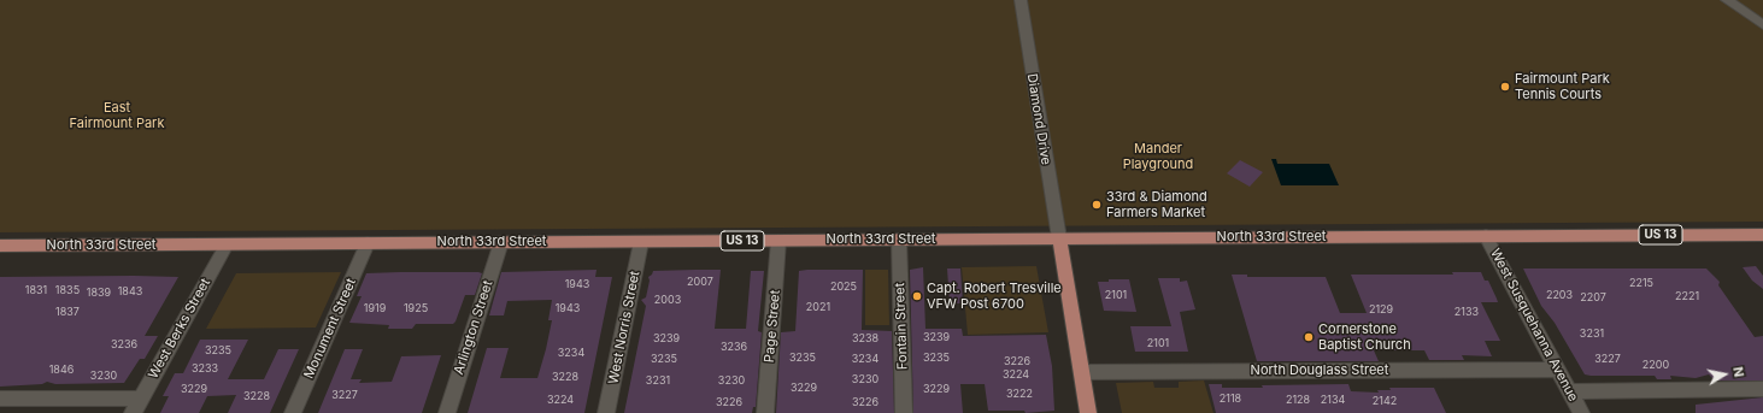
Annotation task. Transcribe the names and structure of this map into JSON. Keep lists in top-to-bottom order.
{
  "streets": {
    "main road": ["US 13", "North 33rd Street"],
    "street": [
      "Diamond Drive",
      "West Susquehanna Avenue",
      "Page Street",
      "Fontain Street",
      "Arlington Street",
      "West Norris Street",
      "West Berks Street",
      "Monument Street",
      "North Douglass Street"
    ]
  },
  "crossings": [
    ["Diamond Drive", "North 33rd Street"],
    ["North 33rd Street", "West Susquehanna Avenue"],
    ["North 33rd Street", "Page Street"],
    ["North 33rd Street", "Fontain Street"],
    ["North 33rd Street", "Arlington Street"],
    ["North 33rd Street", "West Norris Street"],
    ["North 33rd Street", "West Berks Street"],
    ["North 33rd Street", "Monument Street"],
    ["West Susquehanna Avenue", "North Douglass Street"]
  ],
  "parks": ["East Fairmount Park", "Mander Playground"],
  "places": [
    "Fairmount Park Tennis Courts",
    "33rd & Diamond Farmers Market",
    "Capt. Robert Tresville VFW Post 6700",
    "Cornerstone Baptist Church"
  ],
  "house_numbers": [
    "2007",
    "2215",
    "1943",
    "2025",
    "1831",
    "1835",
    "1843",
    "1839",
    "2101",
    "2203",
    "2221",
    "2207",
    "2003",
    "2021",
    "1919",
    "1925",
    "1943",
    "2129",
    "1837",
    "2133",
    "3231",
    "3239",
    "3239",
    "3238",
    "2101",
    "3236",
    "3236",
    "3235",
    "3234",
    "3235",
    "3235",
    "3235",
    "3234",
    "3227",
    "3226",
    "2200",
    "3233",
    "1846",
    "3224",
    "3230",
    "3228",
    "3230",
    "3231",
    "3230",
    "3229",
    "3229",
    "3229",
    "3222",
    "3227",
    "3228",
    "2118",
    "3224",
    "2128",
    "2134",
    "2142",
    "3226",
    "3226"
  ],
  "north": "right"
}
